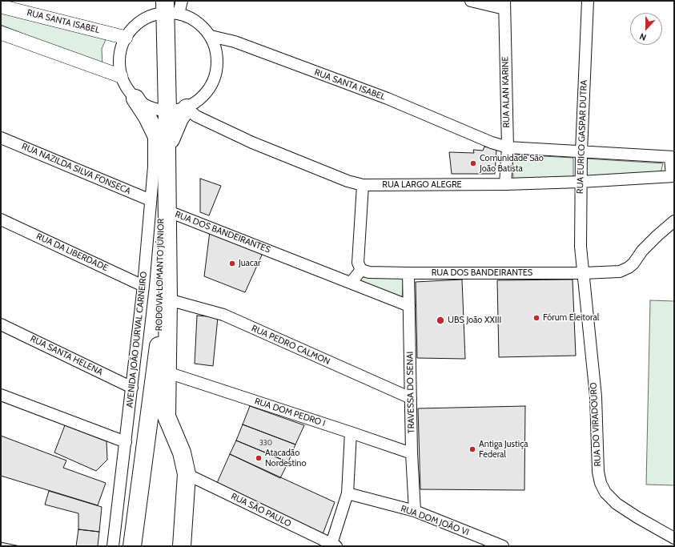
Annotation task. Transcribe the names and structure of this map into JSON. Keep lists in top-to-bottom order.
{
  "streets": {
    "highway": ["RODOVIA LOMANTO JÚNIOR"],
    "street": [
      "RUA SANTA ISABEL",
      "RUA ALAN KARINE",
      "RUA EURICO GASPAR DUTRA",
      "RUA NAZILDA SILVA FONSECA",
      "RUA LARGO ALEGRE",
      "RUA DOS BANDEIRANTES",
      "RUA DA LIBERDADE",
      "AVENIDA JOÃO DURVAL CARNEIRO",
      "RUA PEDRO CALMON",
      "RUA SANTA HELENA",
      "TRAVESSA DO SENAI",
      "RUA DOM PEDRO I",
      "RUA DO VIRADOURO",
      "RUA SÃO PAULO",
      "RUA DOM JOÃO VI"
    ]
  },
  "crossings": [
    ["RUA SANTA ISABEL", "RUA ALAN KARINE"],
    ["RUA ALAN KARINE", "RUA LARGO ALEGRE"],
    ["RUA EURICO GASPAR DUTRA", "RUA LARGO ALEGRE"],
    ["RUA EURICO GASPAR DUTRA", "RUA DOS BANDEIRANTES"],
    ["RUA EURICO GASPAR DUTRA", "RUA DO VIRADOURO"],
    ["RUA NAZILDA SILVA FONSECA", "AVENIDA JOÃO DURVAL CARNEIRO"],
    ["RUA DOS BANDEIRANTES", "RODOVIA LOMANTO JÚNIOR"],
    ["RUA DOS BANDEIRANTES", "TRAVESSA DO SENAI"],
    ["RUA DOS BANDEIRANTES", "RUA DO VIRADOURO"],
    ["RUA DA LIBERDADE", "AVENIDA JOÃO DURVAL CARNEIRO"],
    ["RODOVIA LOMANTO JÚNIOR", "AVENIDA JOÃO DURVAL CARNEIRO"],
    ["RODOVIA LOMANTO JÚNIOR", "RUA PEDRO CALMON"],
    ["RODOVIA LOMANTO JÚNIOR", "RUA DOM PEDRO I"],
    ["RODOVIA LOMANTO JÚNIOR", "RUA SÃO PAULO"],
    ["AVENIDA JOÃO DURVAL CARNEIRO", "RUA SANTA HELENA"],
    ["RUA PEDRO CALMON", "TRAVESSA DO SENAI"],
    ["TRAVESSA DO SENAI", "RUA DOM PEDRO I"],
    ["TRAVESSA DO SENAI", "RUA DOM JOÃO VI"]
  ],
  "places": [
    "Comunidade São João Batista",
    "Juacar",
    "Fórum Eleitoral",
    "UBS João XXIII",
    "Antiga Justiça Federal",
    "Atacadão Nordestino"
  ],
  "house_numbers": ["330"],
  "north": "bottom"
}
